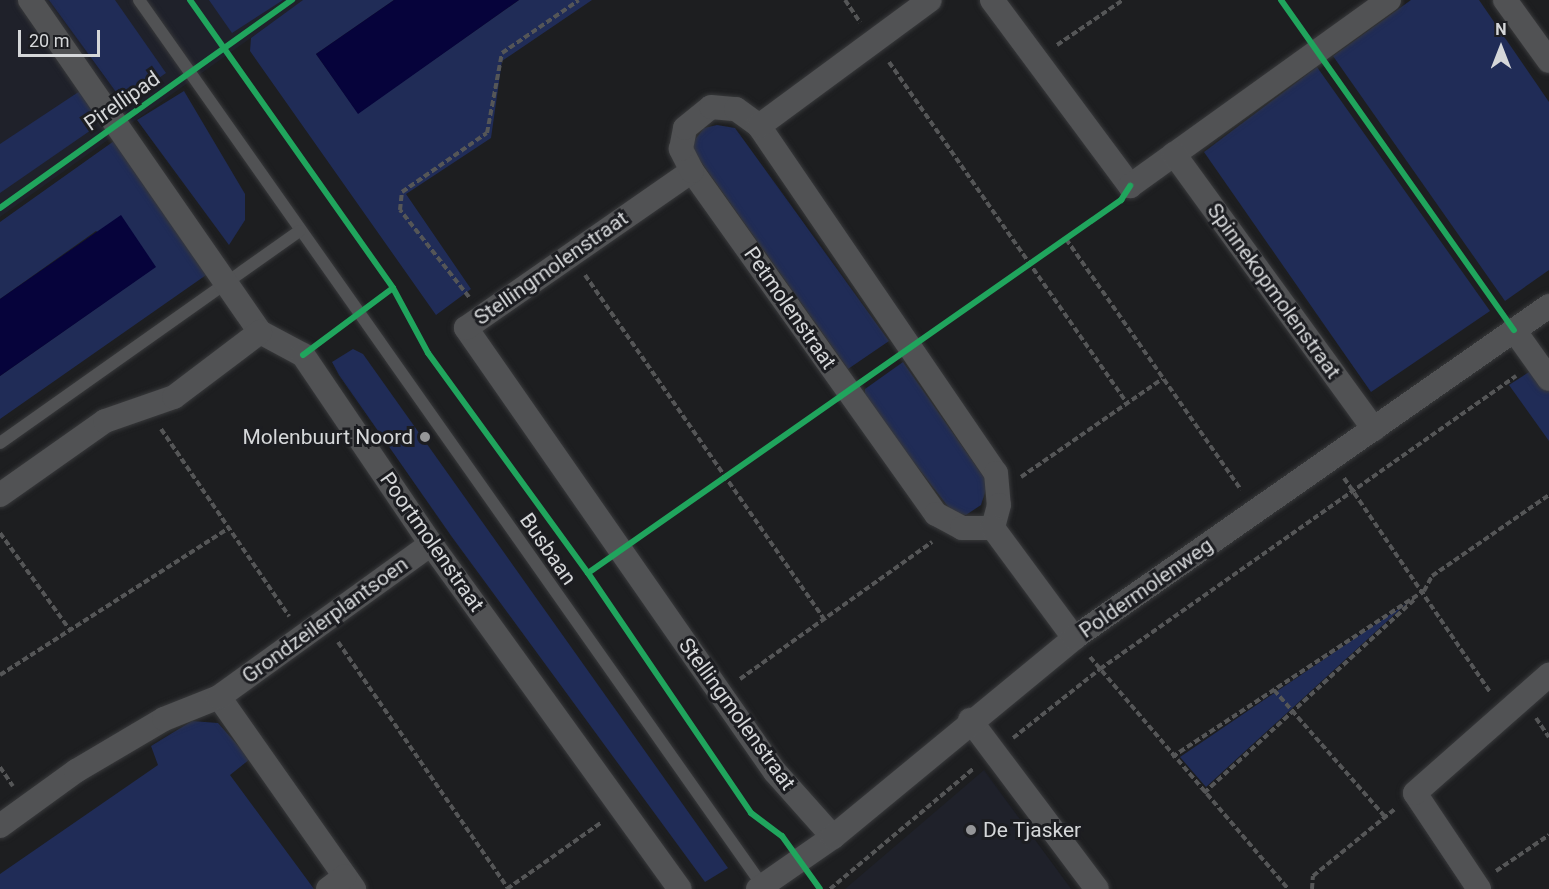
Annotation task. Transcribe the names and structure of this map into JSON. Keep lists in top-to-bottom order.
{
  "streets": {
    "street": [
      "Stellingmolenstraat",
      "Spinnekopmolenstraat",
      "Petmolenstraat",
      "Poortmolenstraat",
      "Poldermolenweg",
      "Grondzeilerplantsoen"
    ],
    "lane": ["Busbaan"],
    "cycle path": ["Pirellipad"]
  },
  "crossings": [
    ["Stellingmolenstraat", "Petmolenstraat"],
    ["Stellingmolenstraat", "Poldermolenweg"],
    ["Spinnekopmolenstraat", "Poldermolenweg"],
    ["Poortmolenstraat", "Grondzeilerplantsoen"],
    ["Busbaan", "Poldermolenweg"]
  ],
  "places": ["Molenbuurt Noord", "De Tjasker"],
  "scale_bar": "20 m",
  "north": "top"
}
